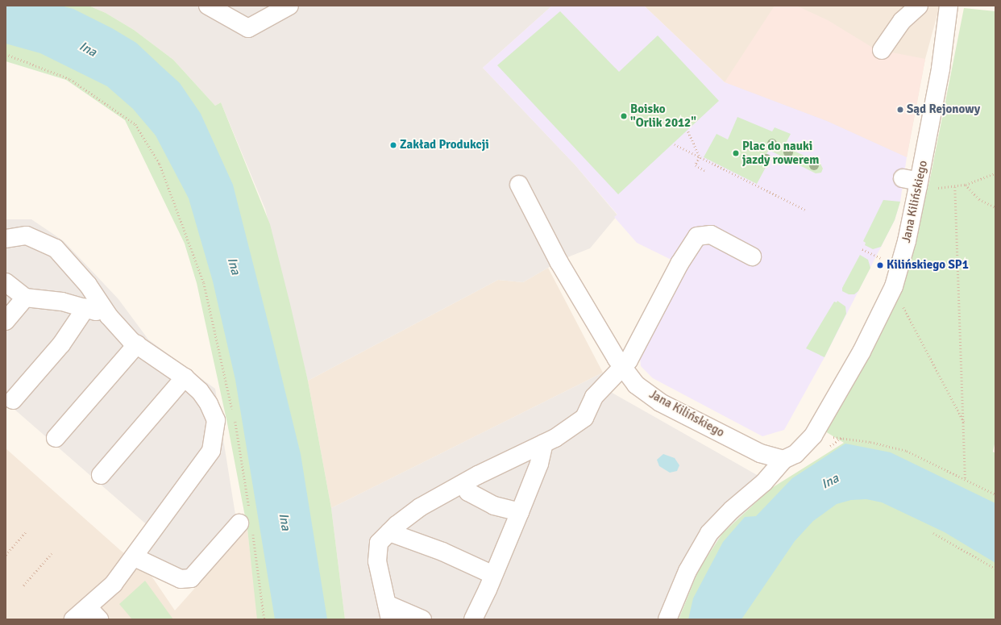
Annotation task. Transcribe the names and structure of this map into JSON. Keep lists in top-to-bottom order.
{
  "streets": {
    "street": ["Jana Kilińskiego"]
  },
  "water": ["Ina"],
  "places": [
    "Sąd Rejonowy",
    "Boisko \"Orlik 2012\"",
    "Zakład Produkcji",
    "Plac do nauki jazdy rowerem",
    "Kilińskiego SP1"
  ]
}
